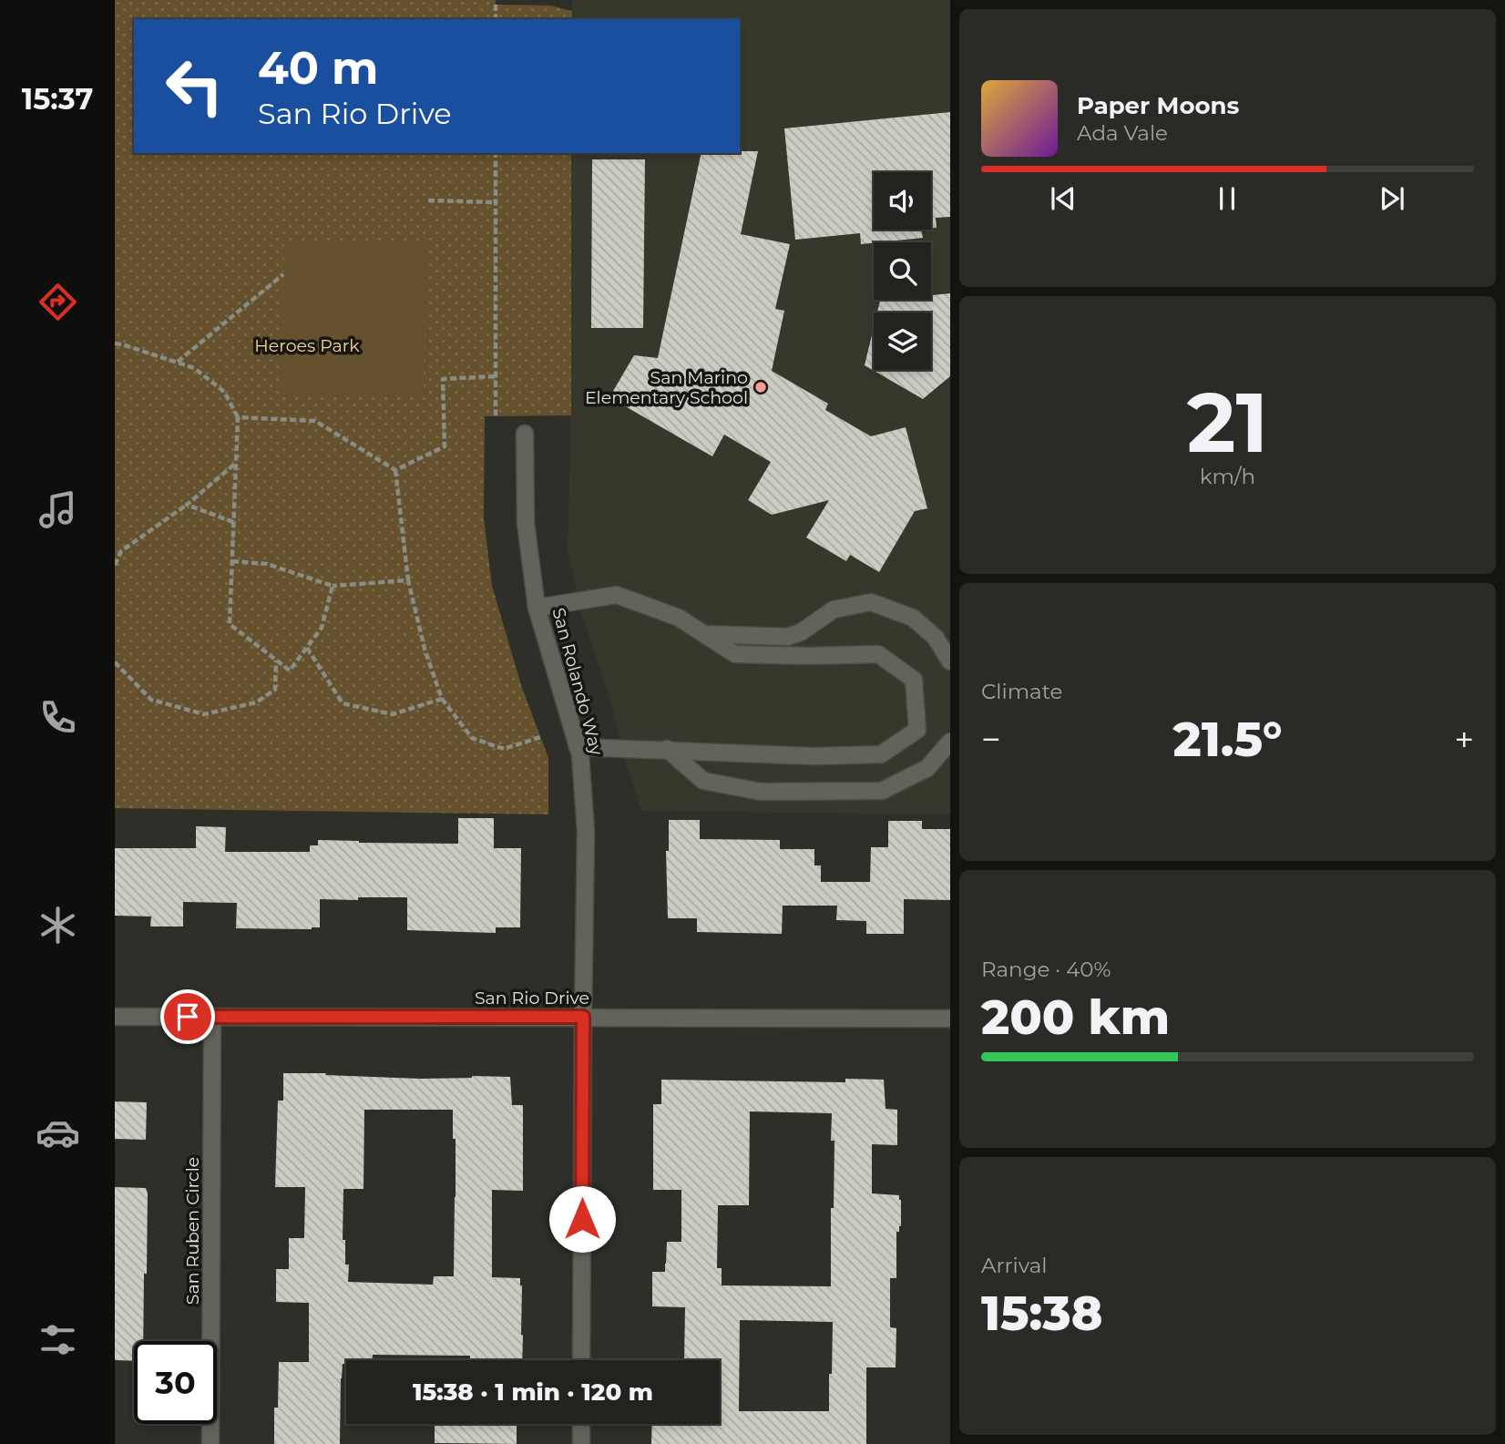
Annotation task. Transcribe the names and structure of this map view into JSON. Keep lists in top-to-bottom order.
{
  "streets": {
    "street": ["San Rolando Way", "San Rio Drive", "San Ruben Circle"]
  },
  "crossings": [
    ["San Rolando Way", "San Rio Drive"],
    ["San Rio Drive", "San Ruben Circle"]
  ],
  "parks": ["Heroes Park"],
  "places": ["San Marino Elementary School"],
  "page": {
    "tabs": "15:37",
    "turn": ["40 m", "San Rio Drive"],
    "song": ["Paper Moons", "Ada Vale"],
    "tile": [
      ["21", "km/h"],
      "Climate",
      ["Range · 40%", "200 km"],
      ["Arrival", "15:38"]
    ],
    "heat": ["−", "21.5°", "+"],
    "limit": "30",
    "trip": "15:38 · 1 min · 120 m"
  }
}
